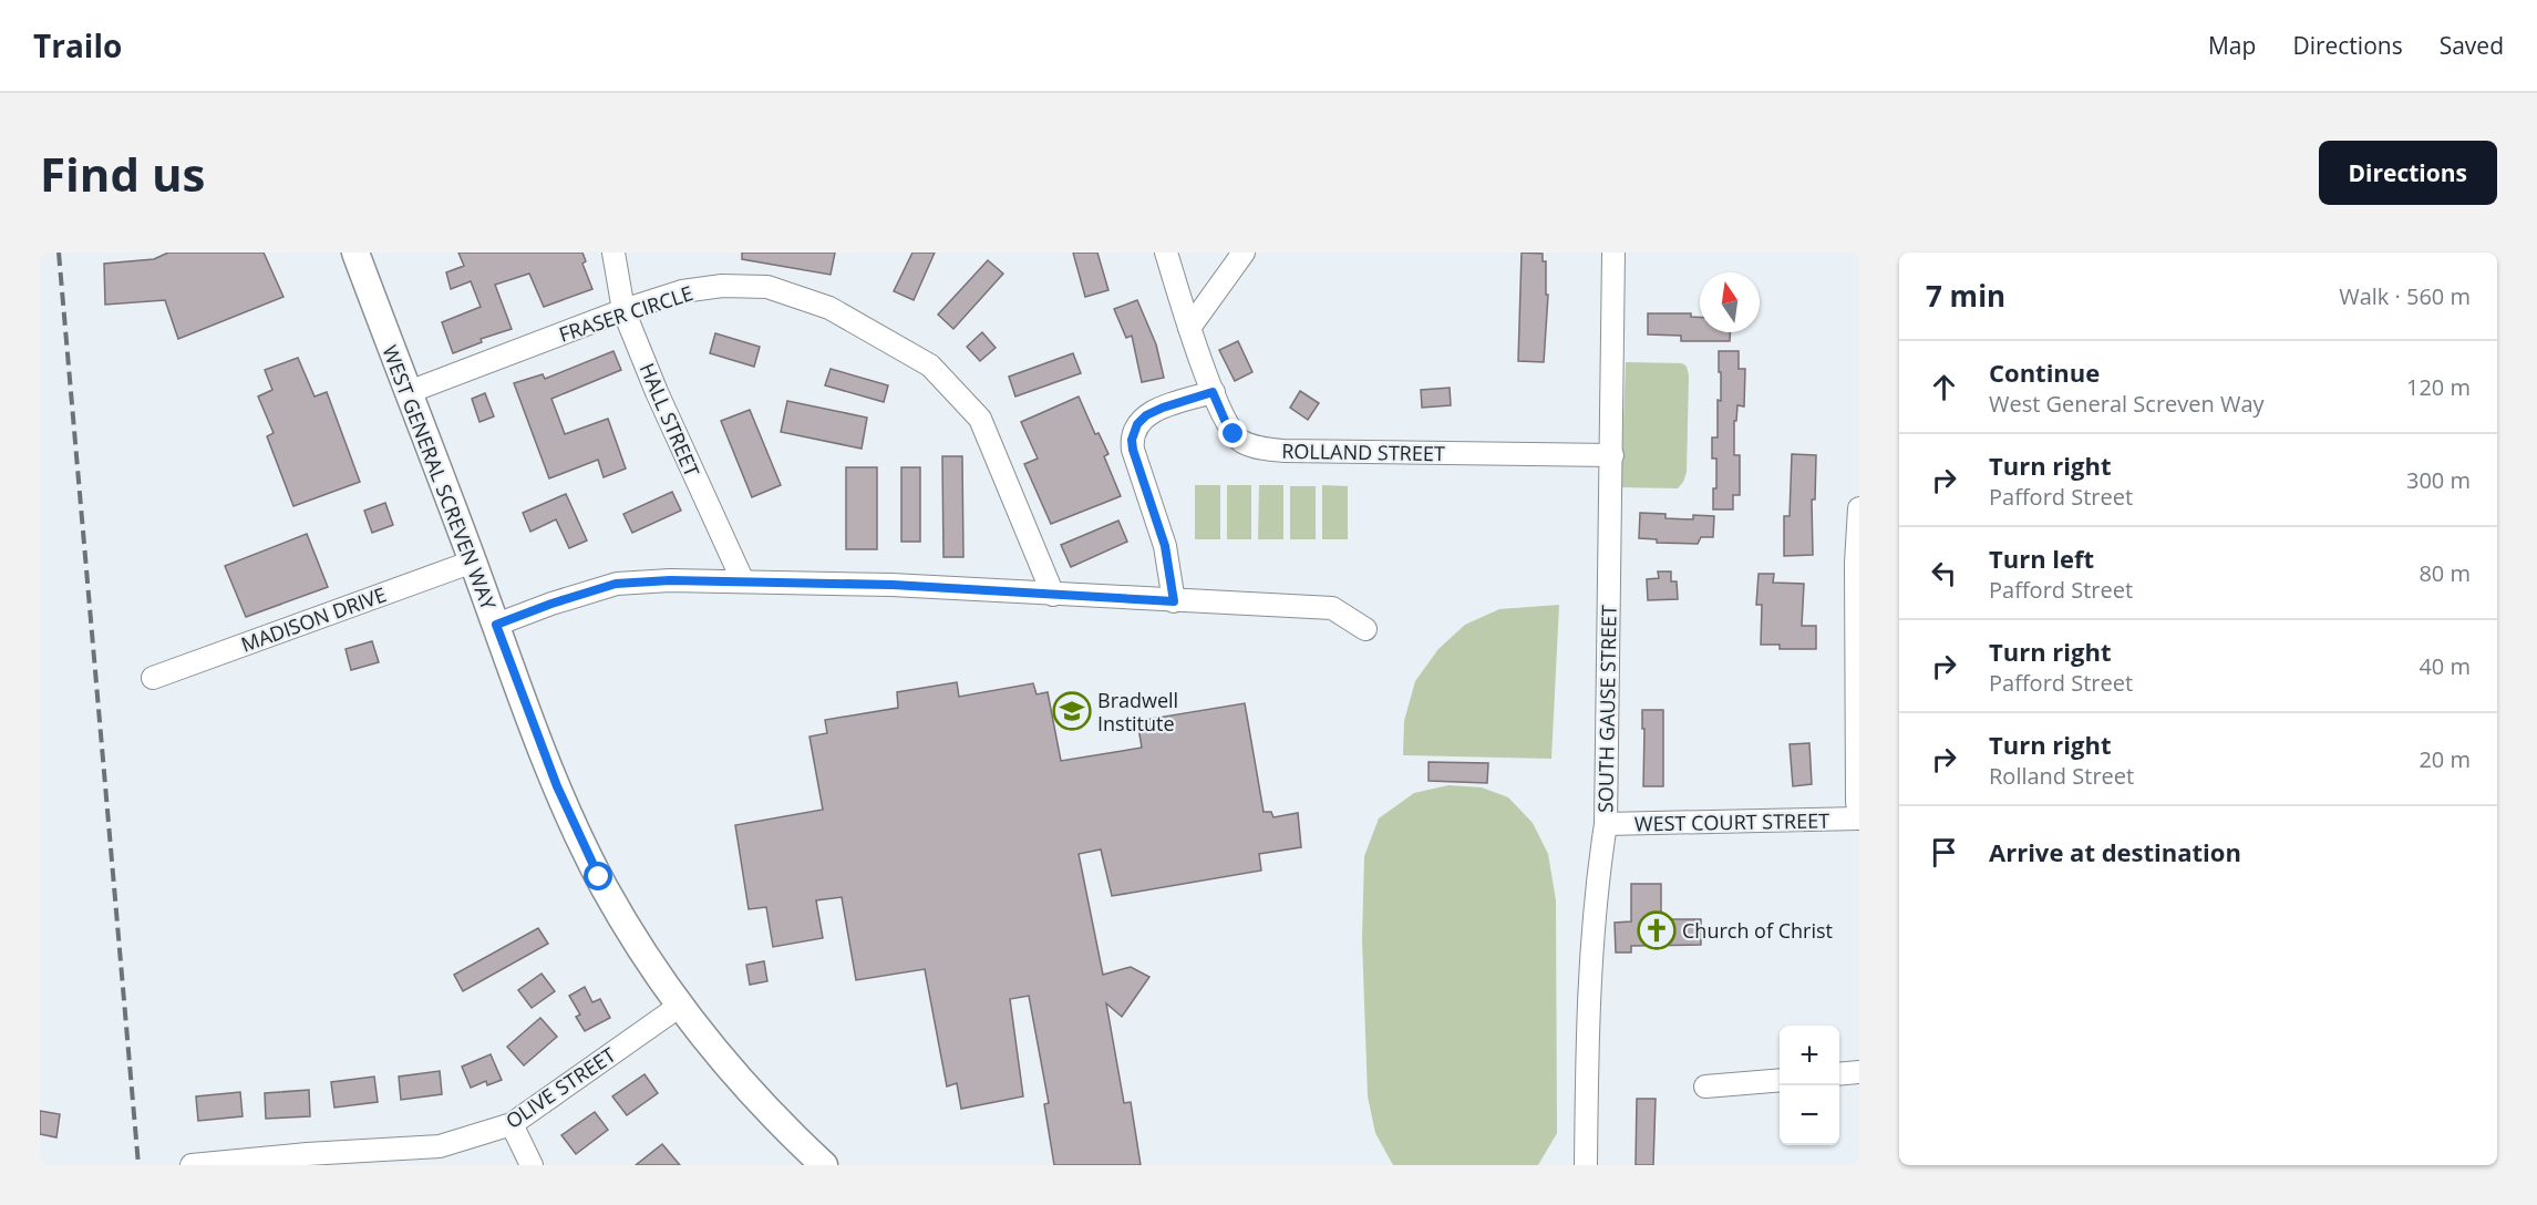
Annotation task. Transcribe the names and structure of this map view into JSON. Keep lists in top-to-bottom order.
{
  "streets": {
    "main road": ["WEST GENERAL SCREVEN WAY"],
    "street": [
      "FRASER CIRCLE",
      "HALL STREET",
      "ROLLAND STREET",
      "MADISON DRIVE",
      "SOUTH GAUSE STREET",
      "WEST COURT STREET",
      "OLIVE STREET"
    ]
  },
  "crossings": [
    ["FRASER CIRCLE", "HALL STREET"],
    ["FRASER CIRCLE", "WEST GENERAL SCREVEN WAY"],
    ["ROLLAND STREET", "SOUTH GAUSE STREET"],
    ["WEST GENERAL SCREVEN WAY", "MADISON DRIVE"],
    ["WEST GENERAL SCREVEN WAY", "OLIVE STREET"],
    ["SOUTH GAUSE STREET", "WEST COURT STREET"]
  ],
  "places": {
    "school or university": ["Bradwell Institute"],
    "church": ["Church of Christ"]
  },
  "north": "top",
  "page": {
    "header": "Trailo",
    "nav": ["Map", "Directions", "Saved"],
    "buttons": "Directions",
    "title": "Find us",
    "heading": ["7 min", "Walk · 560 m"],
    "list": [
      ["Continue", "West General Screven Way", "120 m"],
      ["Turn right", "Pafford Street", "300 m"],
      ["Turn left", "Pafford Street", "80 m"],
      ["Turn right", "Pafford Street", "40 m"],
      ["Turn right", "Rolland Street", "20 m"],
      "Arrive at destination"
    ],
    "map_buttons": ["+", "−"]
  }
}
